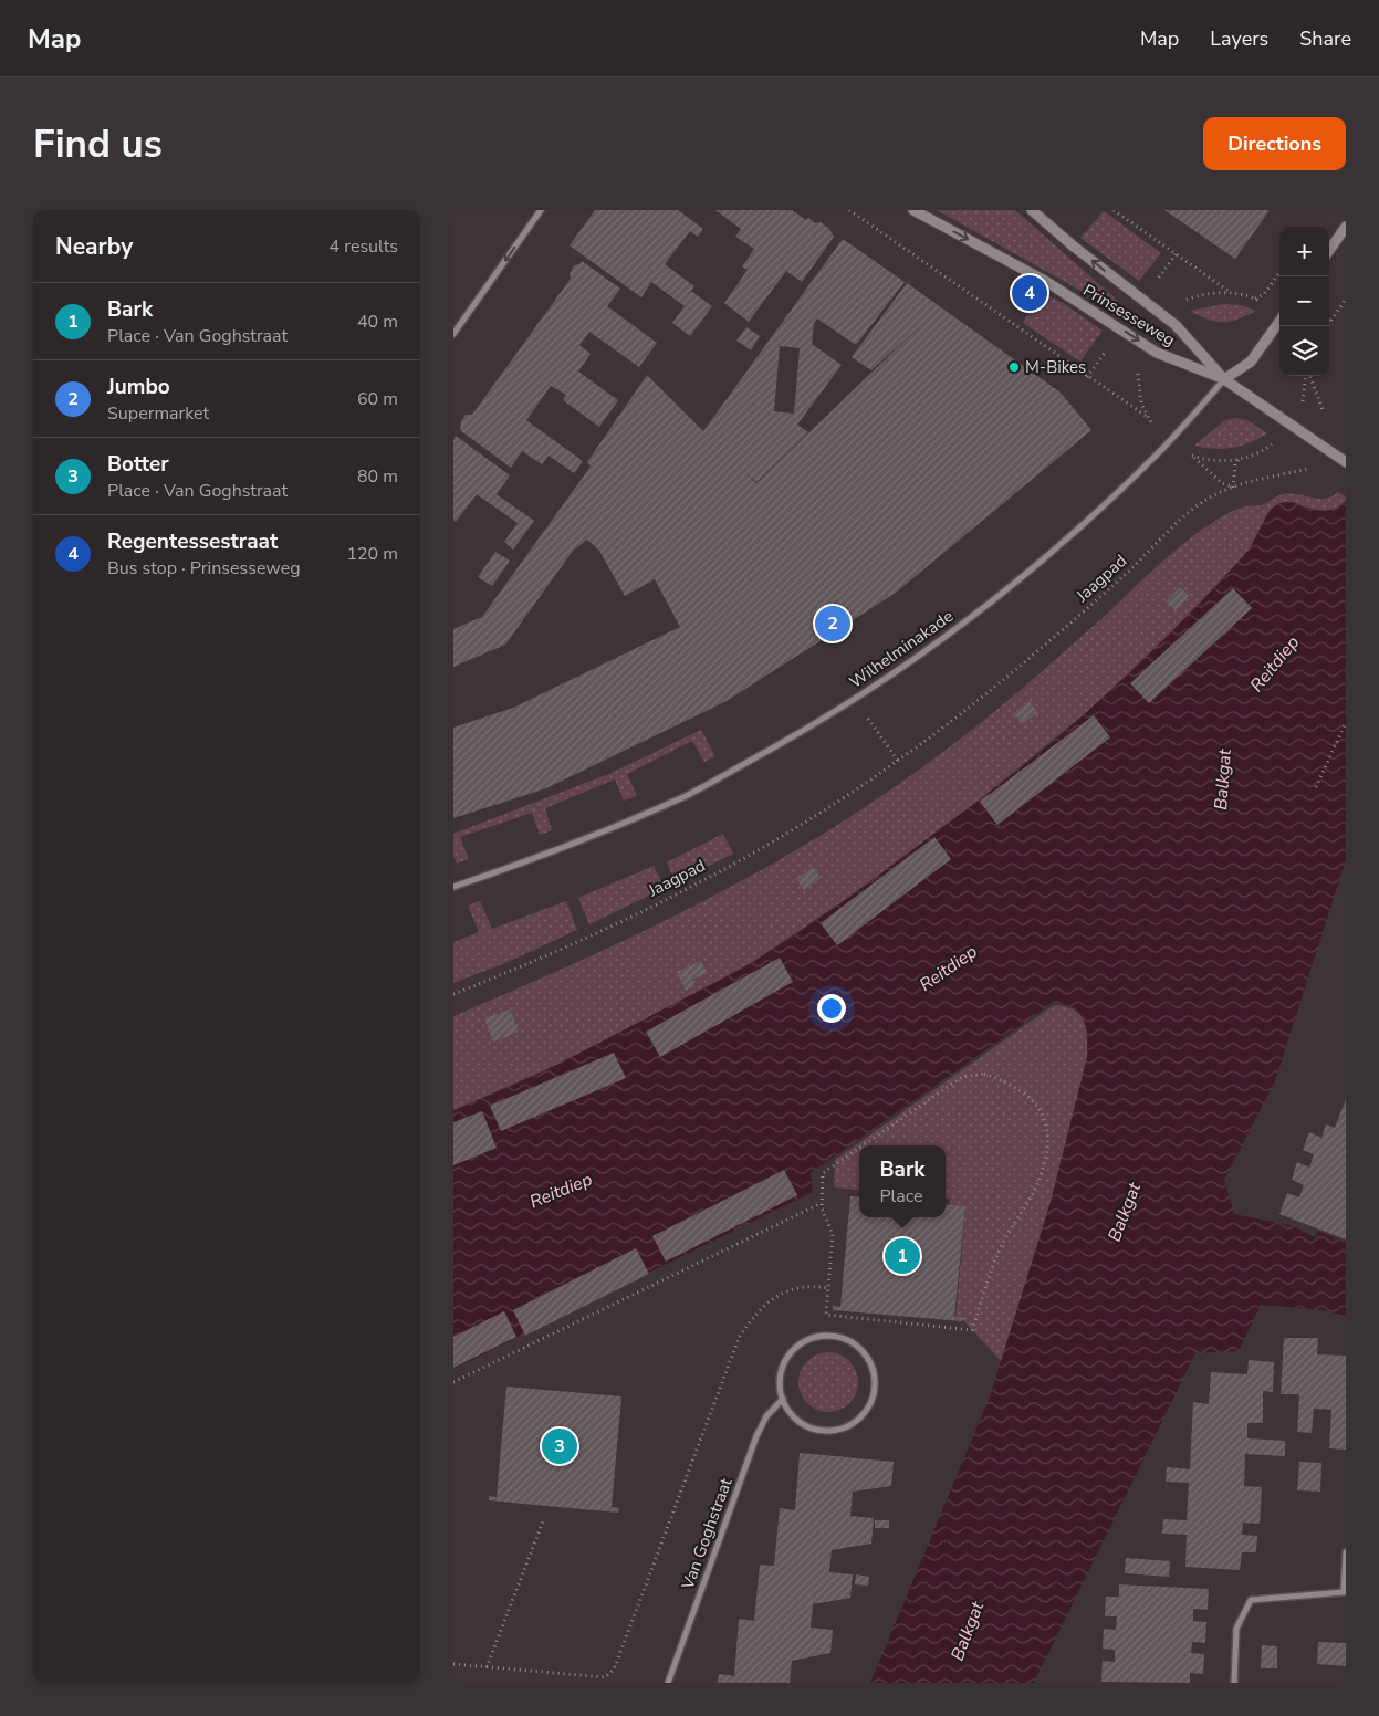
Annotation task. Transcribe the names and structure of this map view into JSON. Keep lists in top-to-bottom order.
{
  "streets": {
    "street": ["Prinsesseweg", "Wilhelminakade", "Van Goghstraat"],
    "path": ["Jaagpad"]
  },
  "crossings": [
    ["Prinsesseweg", "Wilhelminakade"]
  ],
  "water": ["Reitdiep", "Balkgat"],
  "places": ["M-Bikes"],
  "page": {
    "header": "Map",
    "nav": ["Map", "Layers", "Share"],
    "buttons": "Directions",
    "title": "Find us",
    "heading": ["Nearby", "4 results"],
    "map_buttons": ["+", "−"],
    "pins": [
      "4",
      "2",
      "1",
      "3"
    ],
    "list": [
      {
        "mark": "1",
        "name": "Bark",
        "note": "Place · Van Goghstraat",
        "value": "40 m"
      },
      {
        "mark": "2",
        "name": "Jumbo",
        "note": "Supermarket",
        "value": "60 m"
      },
      {
        "mark": "3",
        "name": "Botter",
        "note": "Place · Van Goghstraat",
        "value": "80 m"
      },
      {
        "mark": "4",
        "name": "Regentessestraat",
        "note": "Bus stop · Prinsesseweg",
        "value": "120 m"
      }
    ],
    "popup": ["Bark", "Place"]
  }
}
